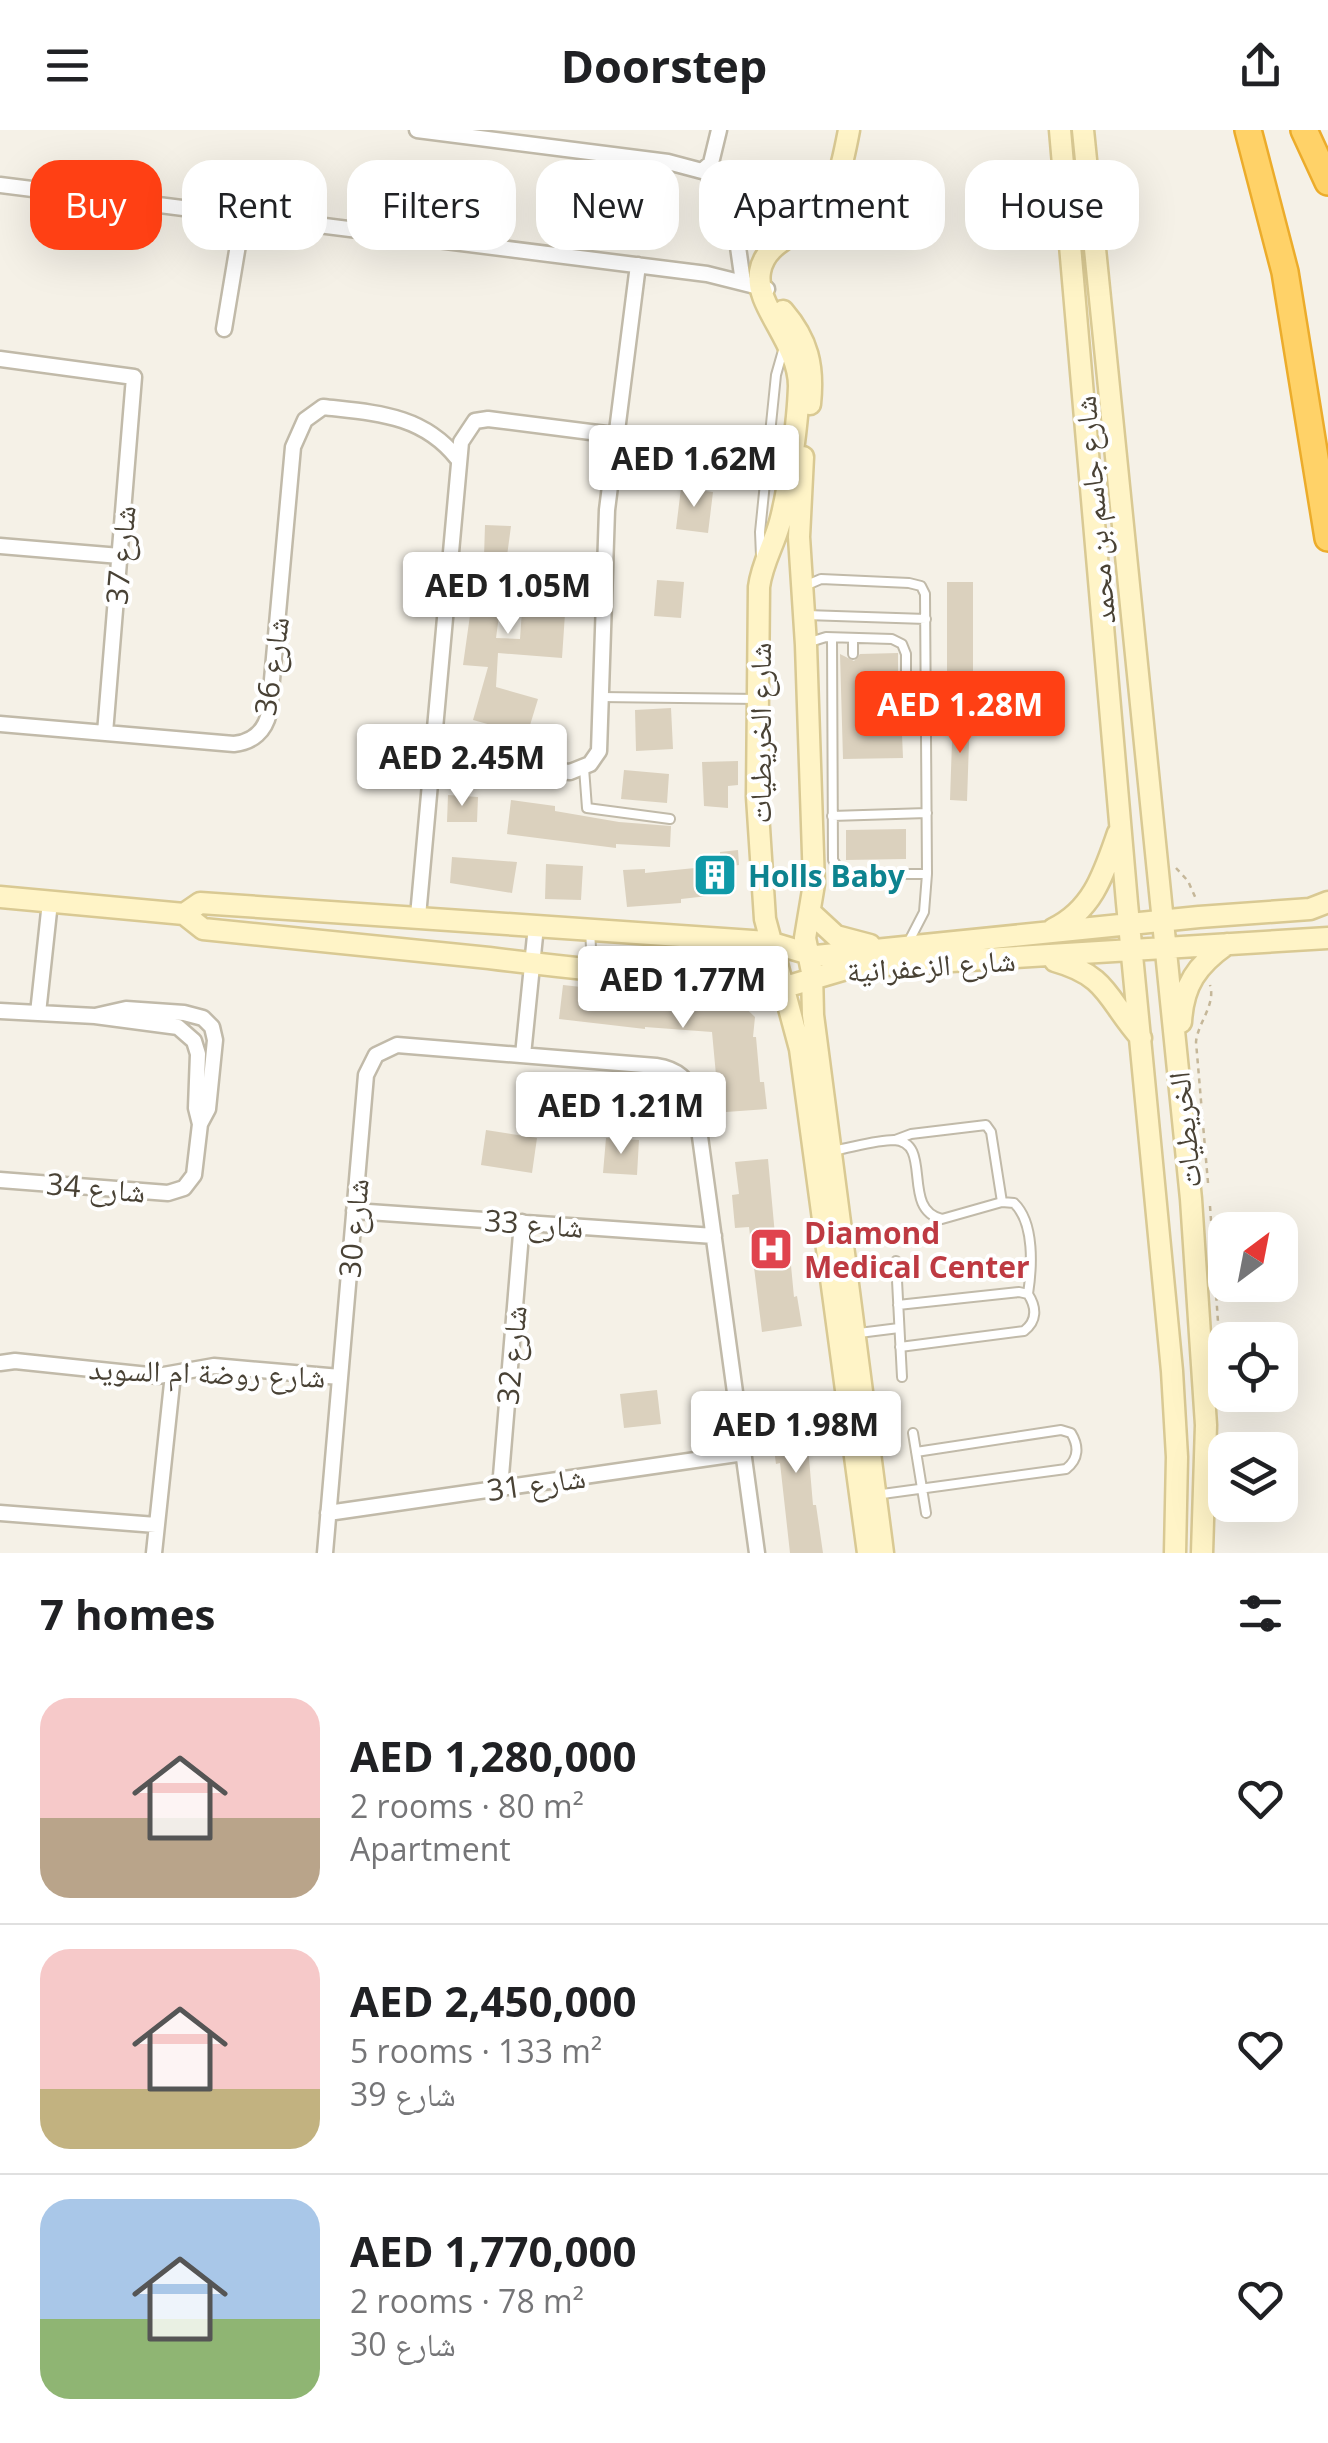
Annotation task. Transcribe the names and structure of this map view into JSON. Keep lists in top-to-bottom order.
{
  "streets": {
    "street": [
      "شارع جاسم بن محمد",
      "شارع 37",
      "شارع 36",
      "شارع الخريطيات",
      "شارع الزعفرانية",
      "الخريطيات",
      "شارع 34",
      "شارع 33",
      "شارع 30",
      "شارع 32",
      "شارع روضة ام السويد",
      "شارع 31"
    ]
  },
  "crossings": [
    ["شارع جاسم بن محمد", "شارع الزعفرانية"],
    ["شارع جاسم بن محمد", "الخريطيات"],
    ["شارع 37", "شارع 36"],
    ["شارع الخريطيات", "شارع الزعفرانية"],
    ["شارع الزعفرانية", "الخريطيات"],
    ["شارع 33", "شارع 30"],
    ["شارع 33", "شارع 32"],
    ["شارع 30", "شارع روضة ام السويد"],
    ["شارع 30", "شارع 31"],
    ["شارع 32", "شارع 31"]
  ],
  "places": {
    "building": ["Holls Baby"],
    "hospital": ["Diamond Medical Center"]
  },
  "north": "top right",
  "page": {
    "header": "Doorstep",
    "chip": [
      "Buy",
      "Rent",
      "Filters",
      "New",
      "Apartment",
      "House"
    ],
    "price": [
      "AED 1.62M",
      "AED 1.05M",
      "AED 1.28M",
      "AED 2.45M",
      "AED 1.77M",
      "AED 1.21M",
      "AED 1.98M"
    ],
    "heading": "7 homes",
    "list": [
      {
        "name": "AED 1,280,000",
        "note": "2 rooms · 80 m² · Apartment"
      },
      {
        "name": "AED 2,450,000",
        "note": "5 rooms · 133 m² · شارع 39"
      },
      {
        "name": "AED 1,770,000",
        "note": "2 rooms · 78 m² · شارع 30"
      }
    ]
  }
}
